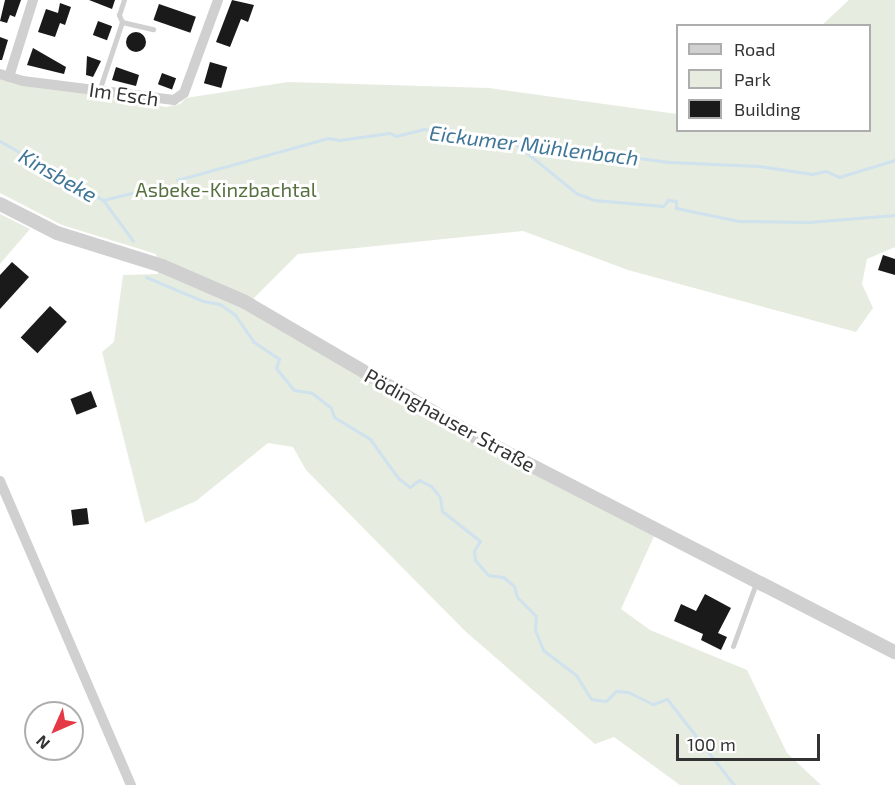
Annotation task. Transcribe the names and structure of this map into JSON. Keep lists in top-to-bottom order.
{
  "streets": {
    "street": ["Im Esch", "Pödinghauser Straße"]
  },
  "water": ["Eickumer Mühlenbach", "Kinsbeke"],
  "parks": ["Asbeke-Kinzbachtal"],
  "legend": ["Road", "Park", "Building"],
  "scale_bar": "100 m",
  "north": "bottom left"
}
